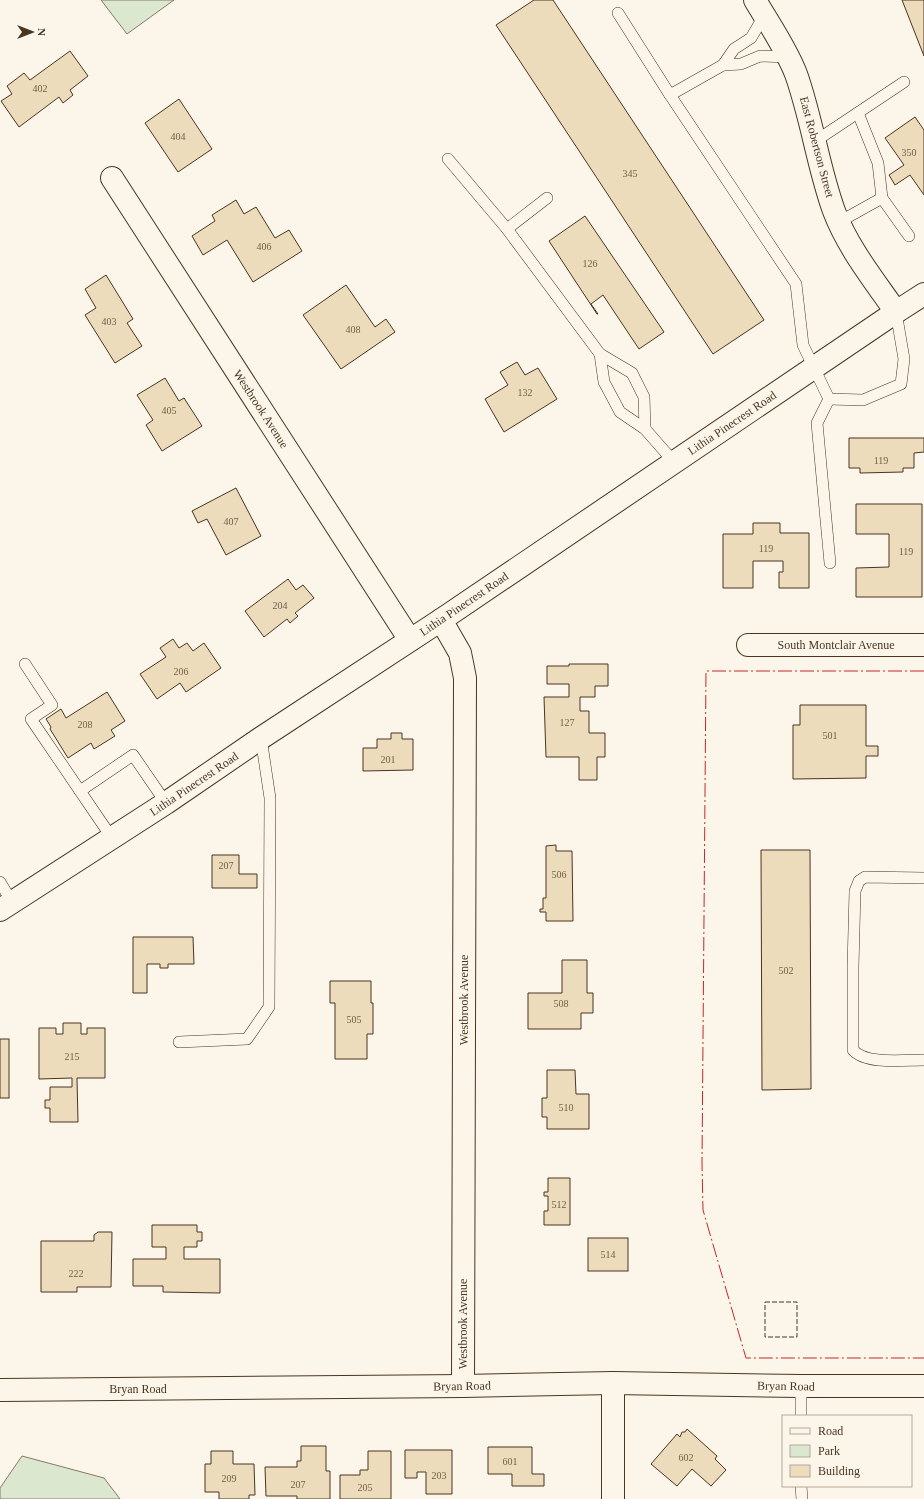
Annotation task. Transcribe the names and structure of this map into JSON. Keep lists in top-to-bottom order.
{
  "streets": {
    "street": [
      "East Robertson Street",
      "Westbrook Avenue",
      "Lithia Pinecrest Road",
      "South Montclair Avenue",
      "Bryan Road"
    ]
  },
  "crossings": [
    ["East Robertson Street", "Lithia Pinecrest Road"],
    ["Westbrook Avenue", "Lithia Pinecrest Road"],
    ["Westbrook Avenue", "Bryan Road"]
  ],
  "house_numbers": [
    "402",
    "404",
    "350",
    "345",
    "406",
    "126",
    "403",
    "408",
    "132",
    "405",
    "119",
    "407",
    "119",
    "119",
    "204",
    "206",
    "127",
    "208",
    "501",
    "201",
    "207",
    "506",
    "502",
    "508",
    "505",
    "215",
    "510",
    "512",
    "514",
    "222",
    "602",
    "601",
    "203",
    "209",
    "207",
    "205"
  ],
  "legend": ["Road", "Park", "Building"],
  "north": "right"
}
